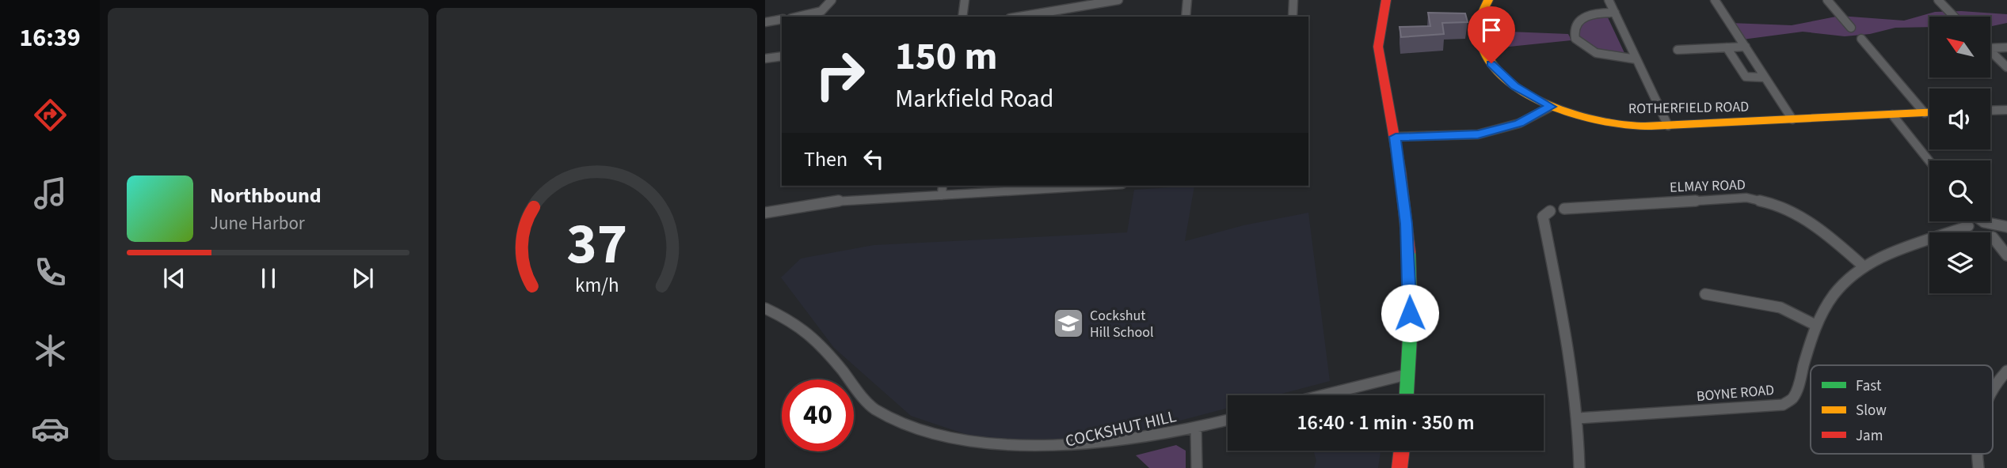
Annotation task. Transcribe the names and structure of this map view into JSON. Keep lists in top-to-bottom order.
{
  "streets": {
    "street": [
      "ROTHERFIELD ROAD",
      "ELMAY ROAD",
      "BOYNE ROAD",
      "COCKSHUT HILL"
    ]
  },
  "crossings": [
    ["ELMAY ROAD", "BOYNE ROAD"]
  ],
  "places": {
    "school or university": ["Cockshut Hill School"]
  },
  "legend": ["Fast", "Slow", "Jam"],
  "north": "top left",
  "page": {
    "tabs": "16:39",
    "turn": ["150 m", "Markfield Road"],
    "then": "Then",
    "song": ["Northbound", "June Harbor"],
    "limit": "40",
    "trip": "16:40 · 1 min · 350 m",
    "gauge": ["37", "km/h"]
  }
}
